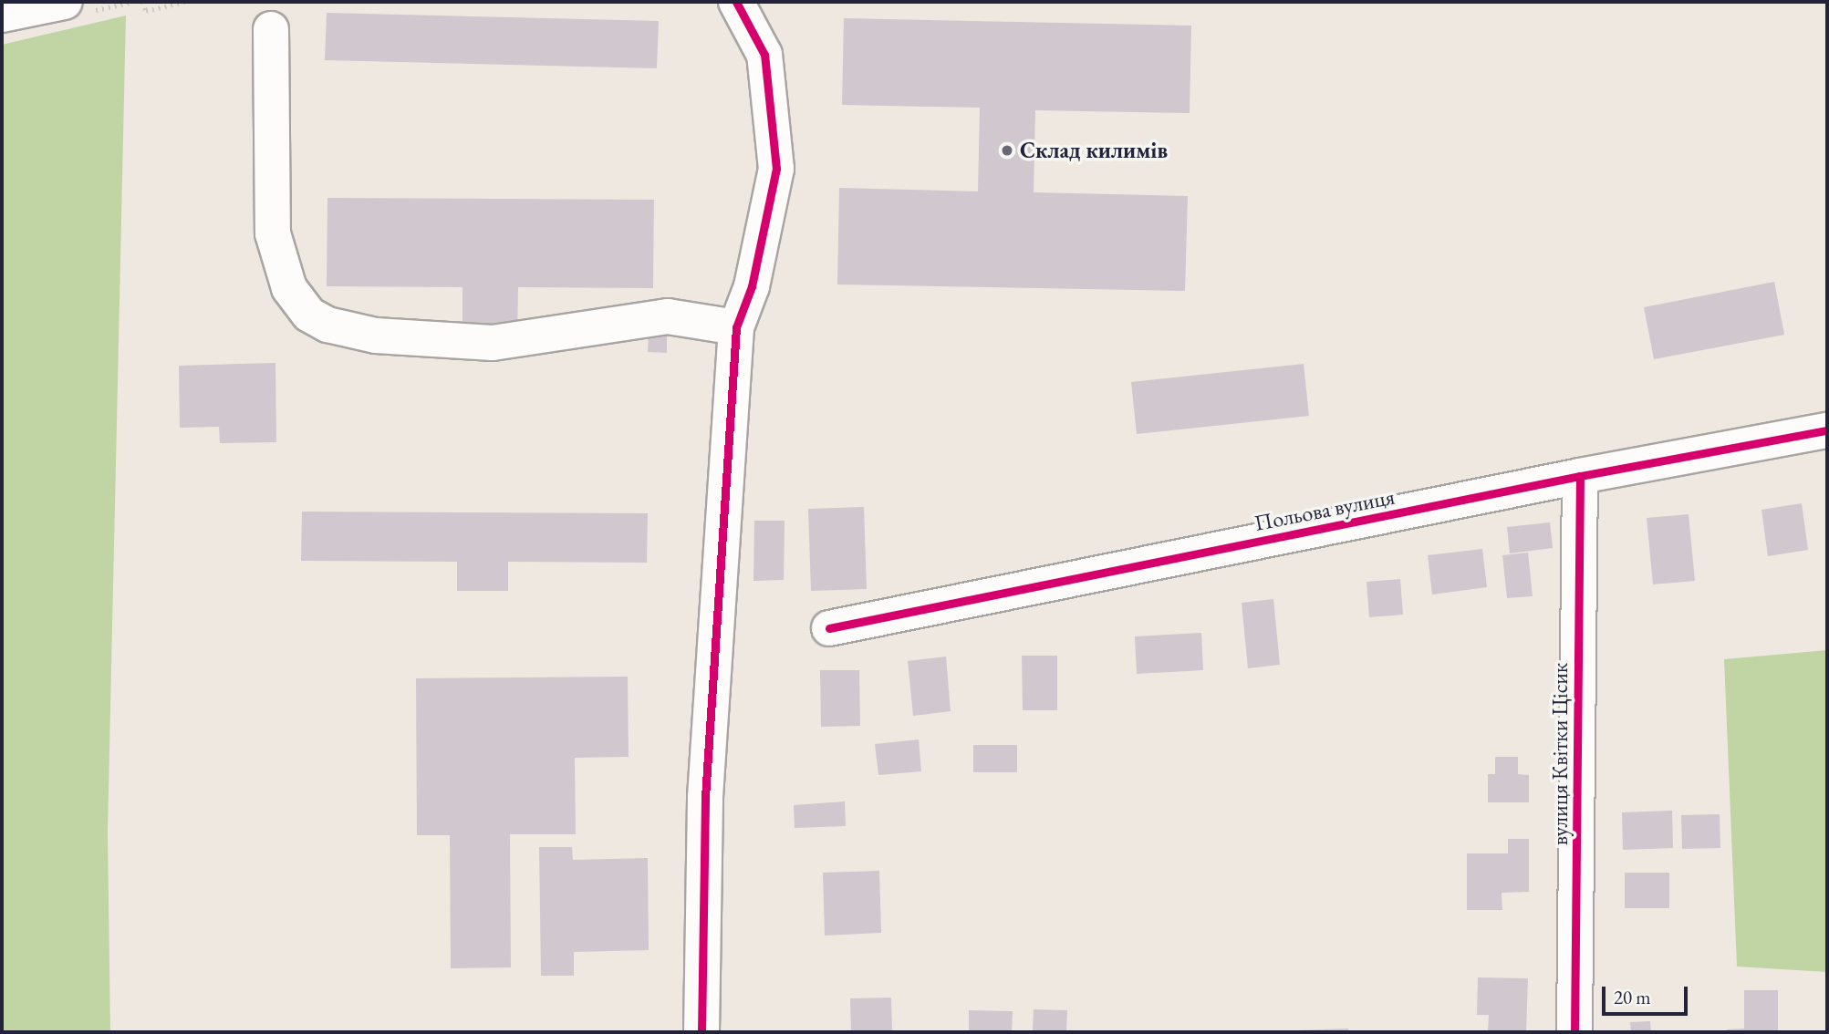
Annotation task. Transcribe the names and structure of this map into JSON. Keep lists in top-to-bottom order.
{
  "streets": {
    "street": ["Польова вулиця", "вулиця Квітки Цісик"]
  },
  "crossings": [
    ["Польова вулиця", "вулиця Квітки Цісик"]
  ],
  "places": ["Склад килимів"],
  "scale_bar": "20 m"
}
